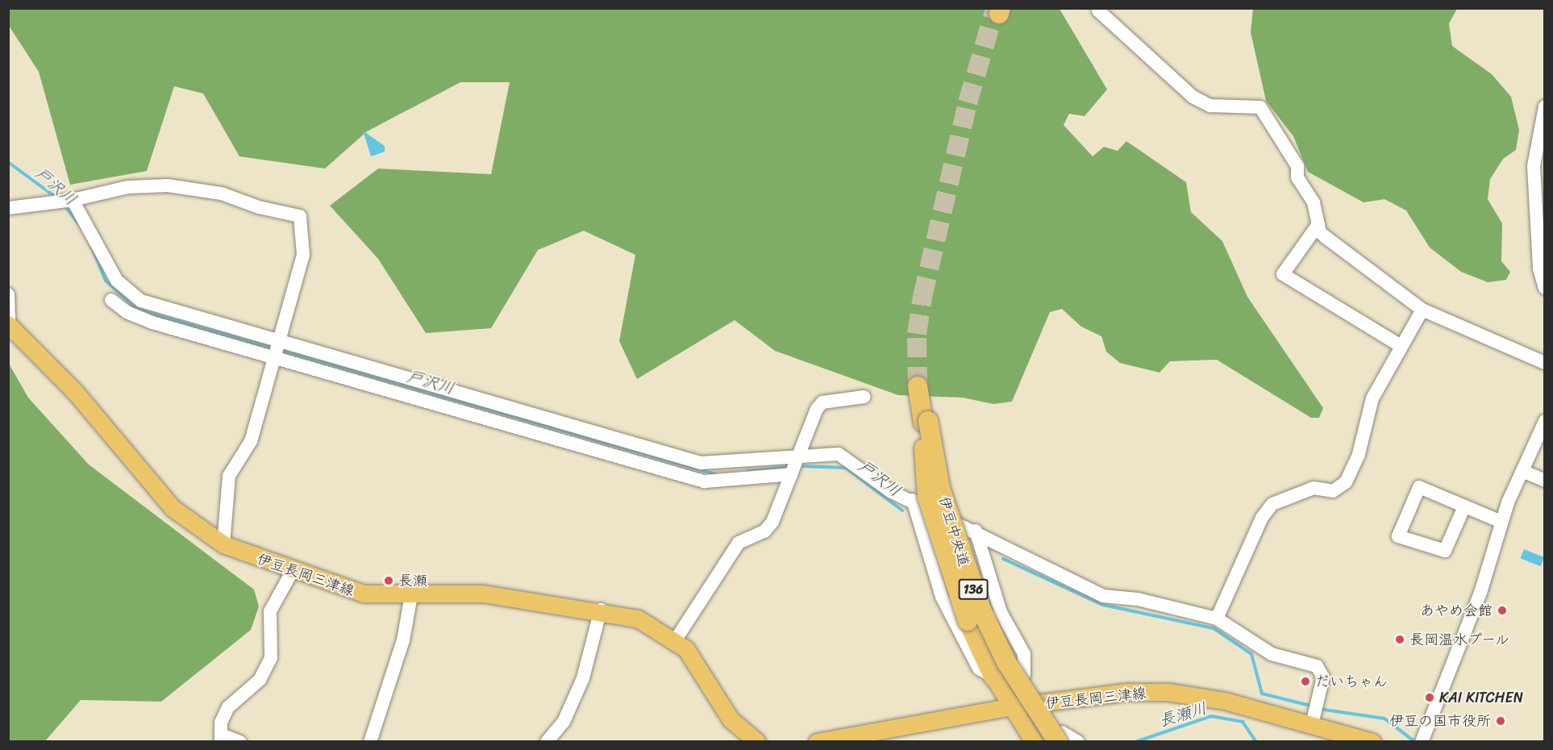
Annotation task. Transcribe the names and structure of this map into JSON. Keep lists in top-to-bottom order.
{
  "streets": {
    "highway": ["伊豆中央道", "136"],
    "main road": ["伊豆長岡三津線"]
  },
  "water": ["戸沢川", "長瀬川"],
  "places": [
    "長瀬",
    "あやめ会館",
    "長岡温水プール",
    "だいちゃん",
    "KAI KITCHEN",
    "伊豆の国市役所"
  ]
}
